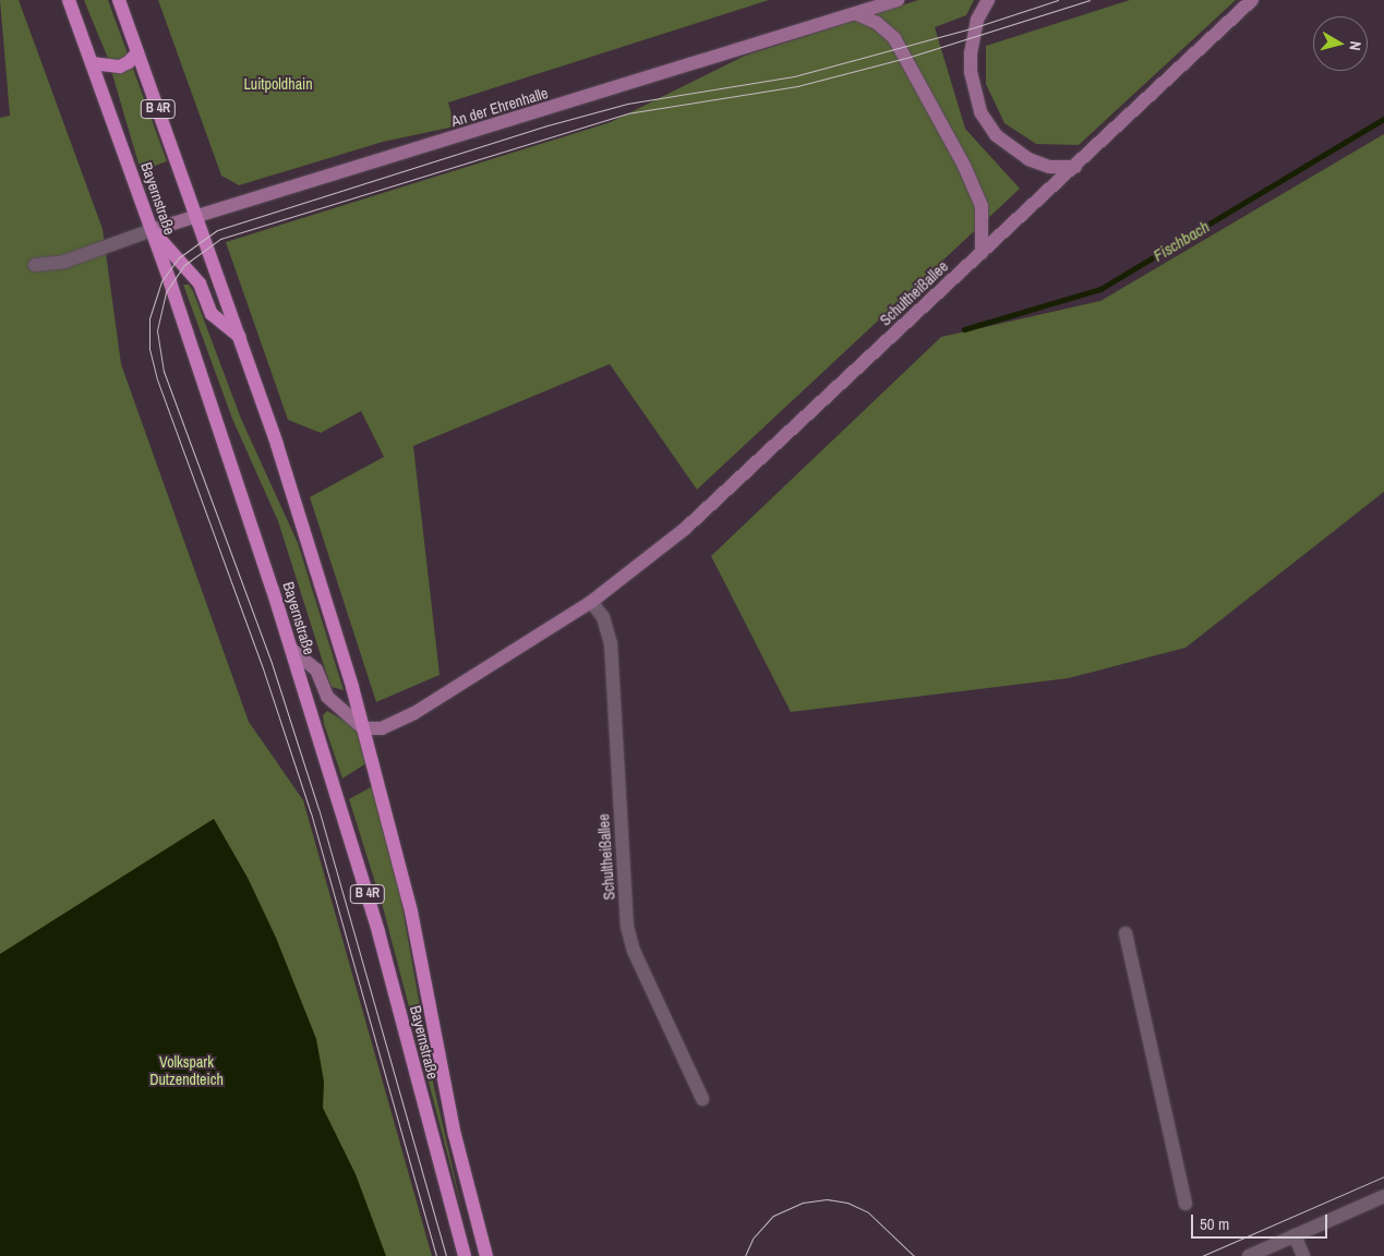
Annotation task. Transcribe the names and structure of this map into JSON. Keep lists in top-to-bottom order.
{
  "streets": {
    "main road": [
      "An der Ehrenhalle",
      "B 4R",
      "Bayernstraße",
      "Schultheißallee"
    ]
  },
  "crossings": [
    ["An der Ehrenhalle", "B 4R"],
    ["An der Ehrenhalle", "Bayernstraße"],
    ["B 4R", "Bayernstraße"],
    ["Bayernstraße", "Schultheißallee"]
  ],
  "water": ["Fischbach"],
  "parks": ["Luitpoldhain", "Volkspark Dutzendteich"],
  "scale_bar": "50 m",
  "north": "right"
}
